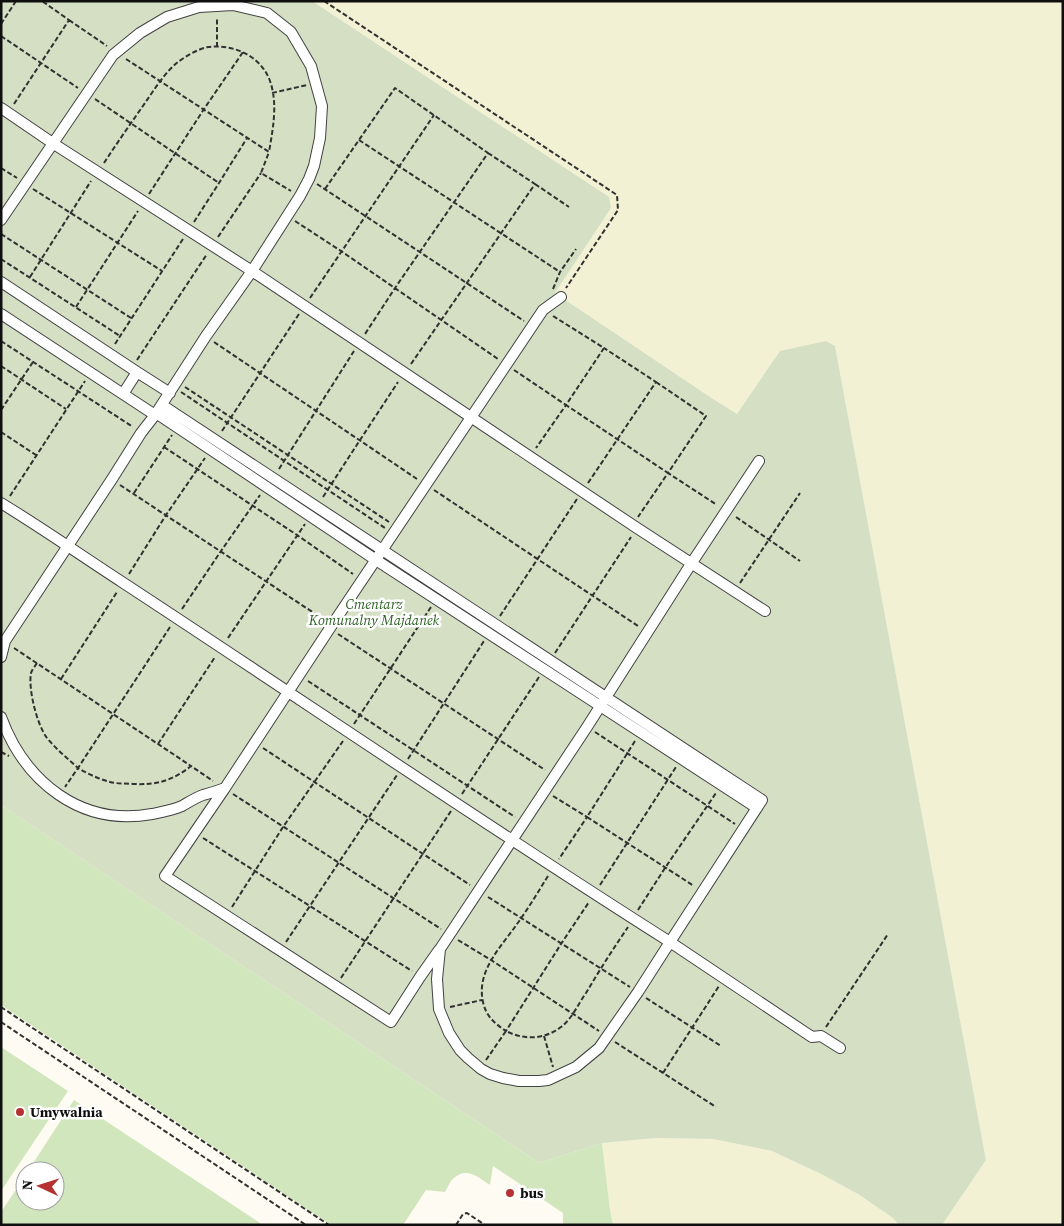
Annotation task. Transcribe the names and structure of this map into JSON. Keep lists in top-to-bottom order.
{
  "parks": ["Cmentarz Komunalny Majdanek"],
  "places": ["Umywalnia", "bus"],
  "north": "left"
}
